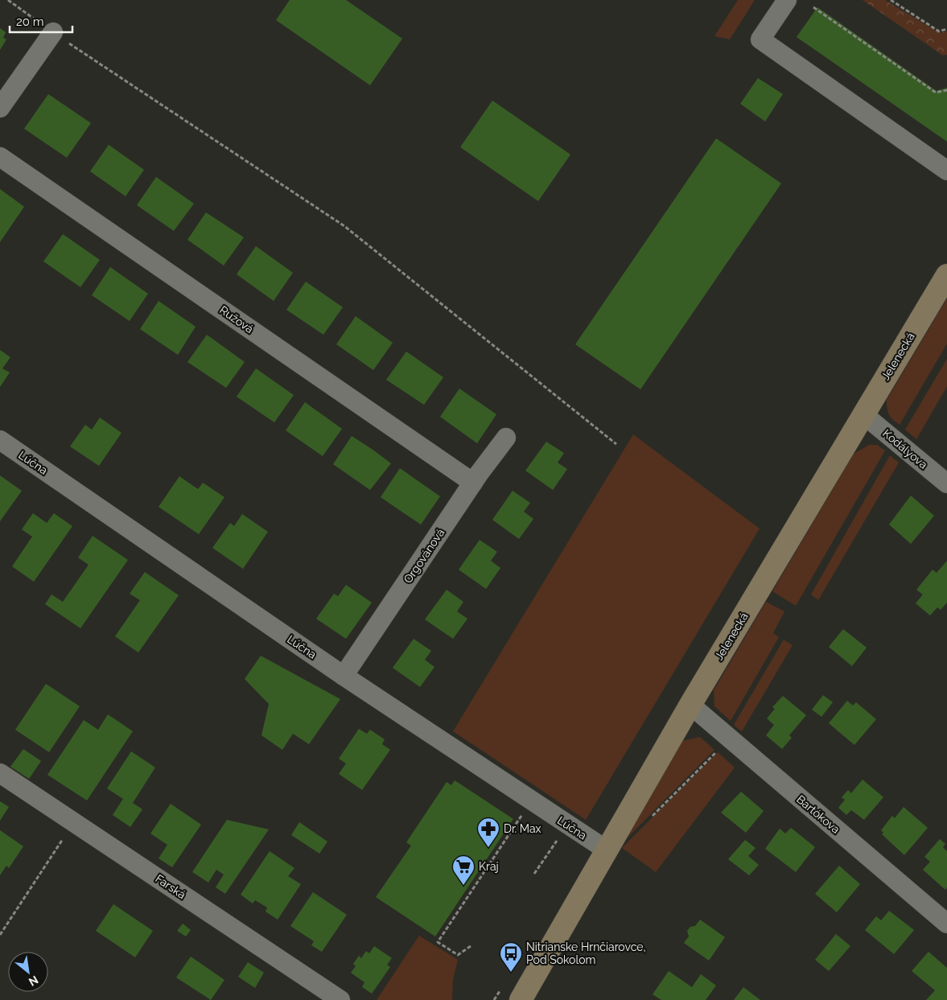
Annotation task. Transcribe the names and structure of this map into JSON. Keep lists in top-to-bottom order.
{
  "streets": {
    "street": [
      "Ružová",
      "Jelenecká",
      "Kodályova",
      "Lúčna",
      "Orgovánová",
      "Bartókova",
      "Farská"
    ]
  },
  "crossings": [
    ["Ružová", "Orgovánová"],
    ["Jelenecká", "Kodályova"],
    ["Jelenecká", "Lúčna"],
    ["Jelenecká", "Bartókova"],
    ["Lúčna", "Orgovánová"]
  ],
  "places": {
    "pharmacy": ["Dr. Max"],
    "supermarket": ["Kraj"],
    "bus stop": ["Nitrianske Hrnčiarovce, Pod Sokolom"]
  },
  "scale_bar": "20 m",
  "north": "bottom right"
}
